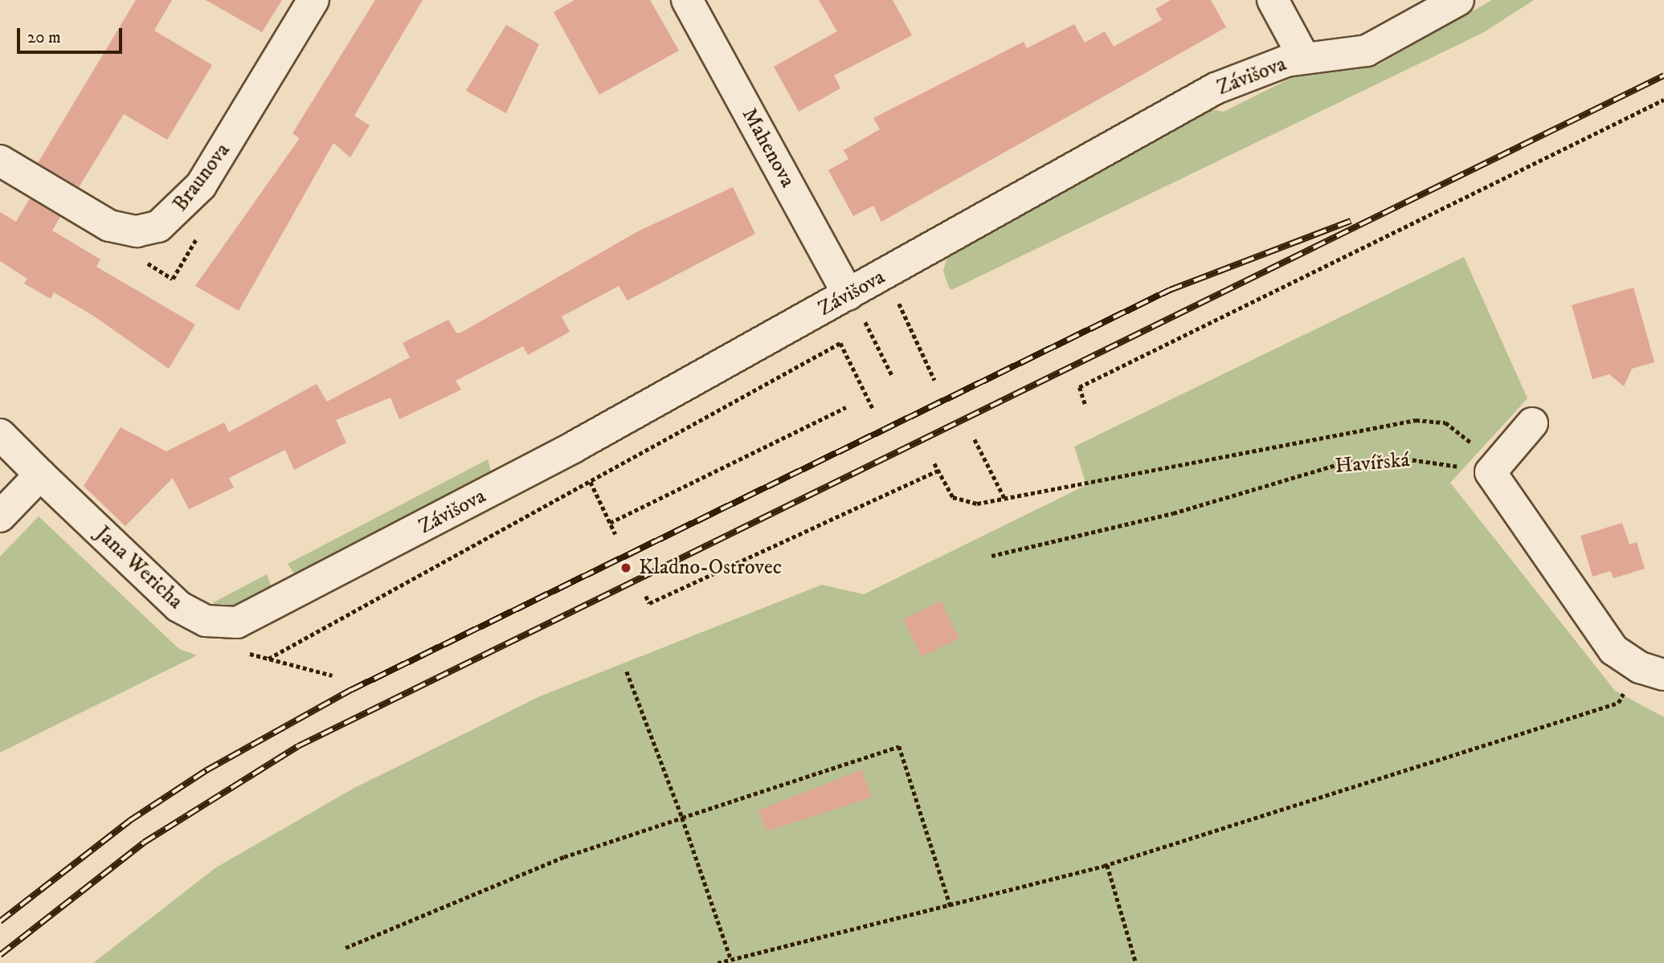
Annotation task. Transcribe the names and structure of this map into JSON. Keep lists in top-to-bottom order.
{
  "streets": {
    "street": [
      "Závišova",
      "Mahenova",
      "Braunova",
      "Jana Wericha"
    ],
    "path": ["Havířská"]
  },
  "crossings": [
    ["Závišova", "Mahenova"],
    ["Závišova", "Jana Wericha"]
  ],
  "places": ["Kladno-Ostrovec"],
  "scale_bar": "20 m"
}
